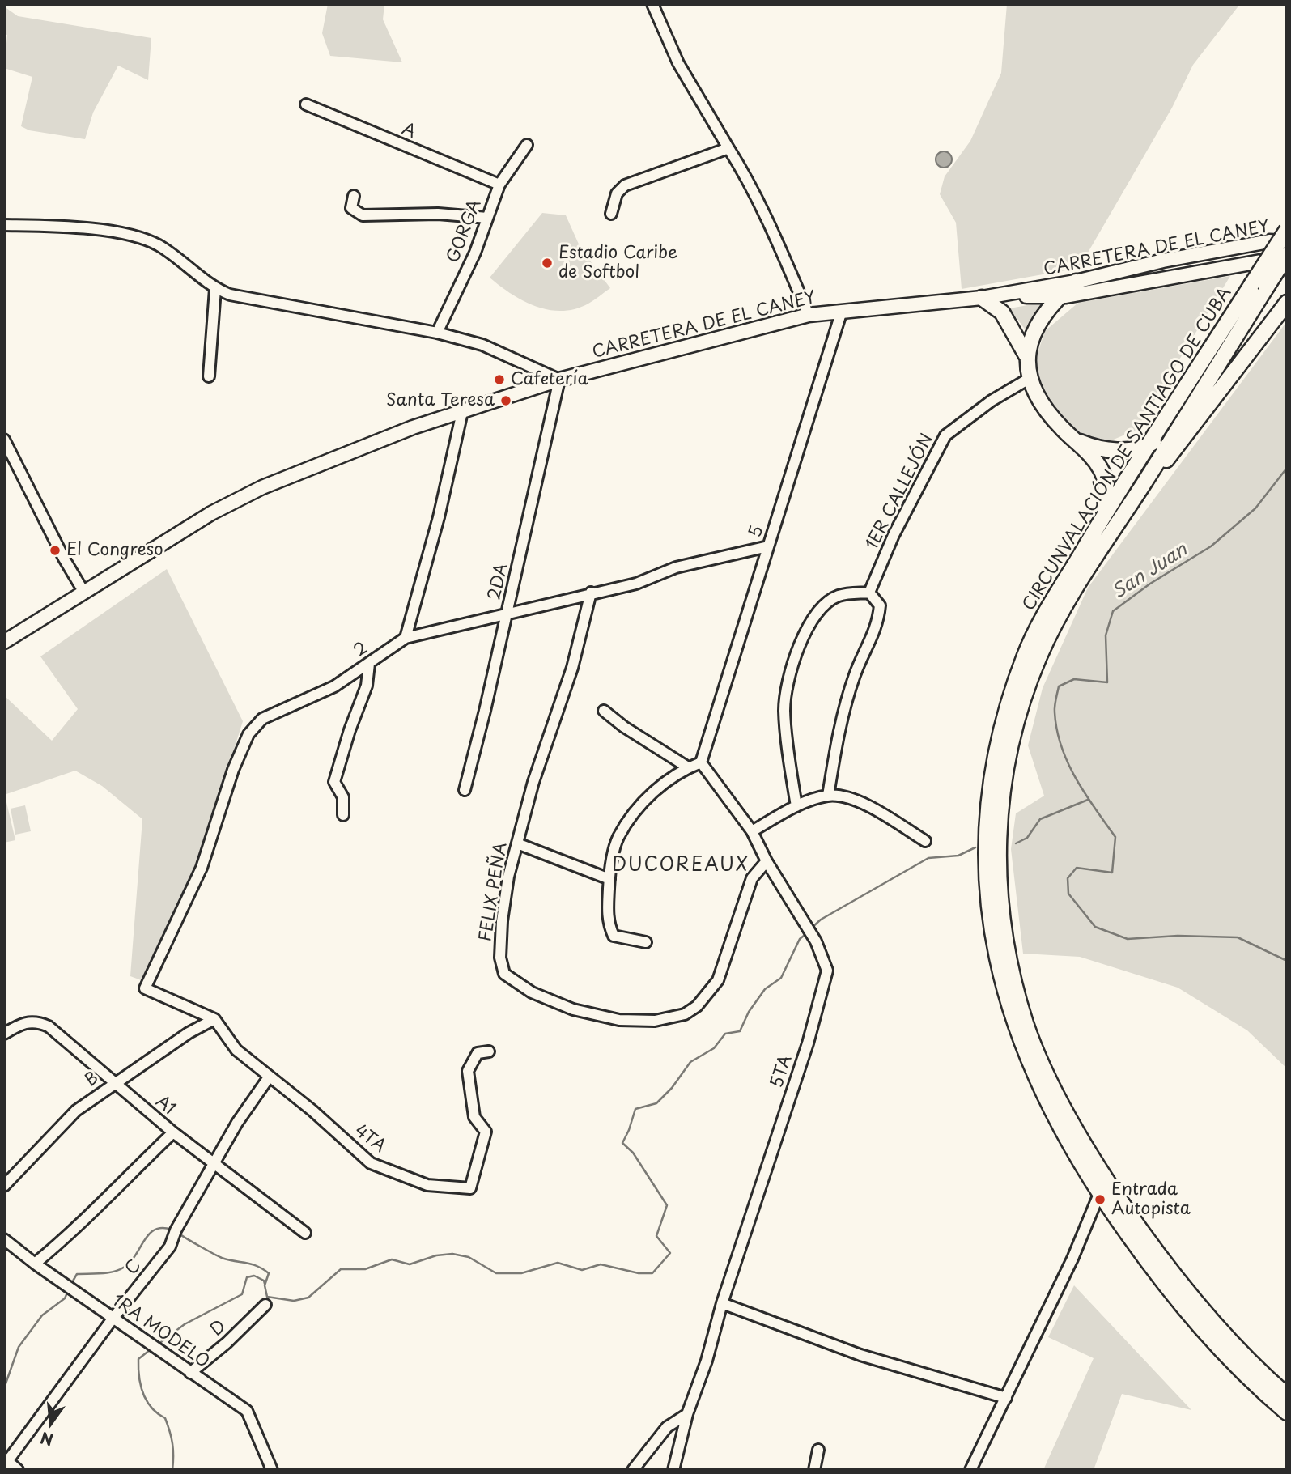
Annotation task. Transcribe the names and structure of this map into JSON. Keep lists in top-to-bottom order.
{
  "streets": {
    "highway": ["CIRCUNVALACIÓN DE SANTIAGO DE CUBA"],
    "main road": ["CARRETERA DE EL CANEY"],
    "street": [
      "A",
      "GORGA",
      "1ER CALLEJÓN",
      "5",
      "2DA",
      "2",
      "FELIX PEÑA",
      "5TA",
      "B",
      "A1",
      "4TA",
      "C",
      "D",
      "1RA MODELO"
    ]
  },
  "crossings": [
    ["A", "GORGA"],
    ["CARRETERA DE EL CANEY", "CIRCUNVALACIÓN DE SANTIAGO DE CUBA"],
    ["CARRETERA DE EL CANEY", "5"],
    ["CARRETERA DE EL CANEY", "2DA"],
    ["5", "2"],
    ["5", "5TA"],
    ["2DA", "2"],
    ["2", "FELIX PEÑA"],
    ["2", "B"],
    ["2", "4TA"],
    ["FELIX PEÑA", "5TA"],
    ["B", "A1"],
    ["B", "4TA"],
    ["A1", "C"],
    ["4TA", "C"],
    ["C", "1RA MODELO"],
    ["D", "1RA MODELO"]
  ],
  "districts": ["DUCOREAUX"],
  "water": ["San Juan"],
  "places": [
    "Estadio Caribe de Softbol",
    "Cafetería",
    "Santa Teresa",
    "El Congreso",
    "Entrada Autopista"
  ],
  "north": "bottom"
}
